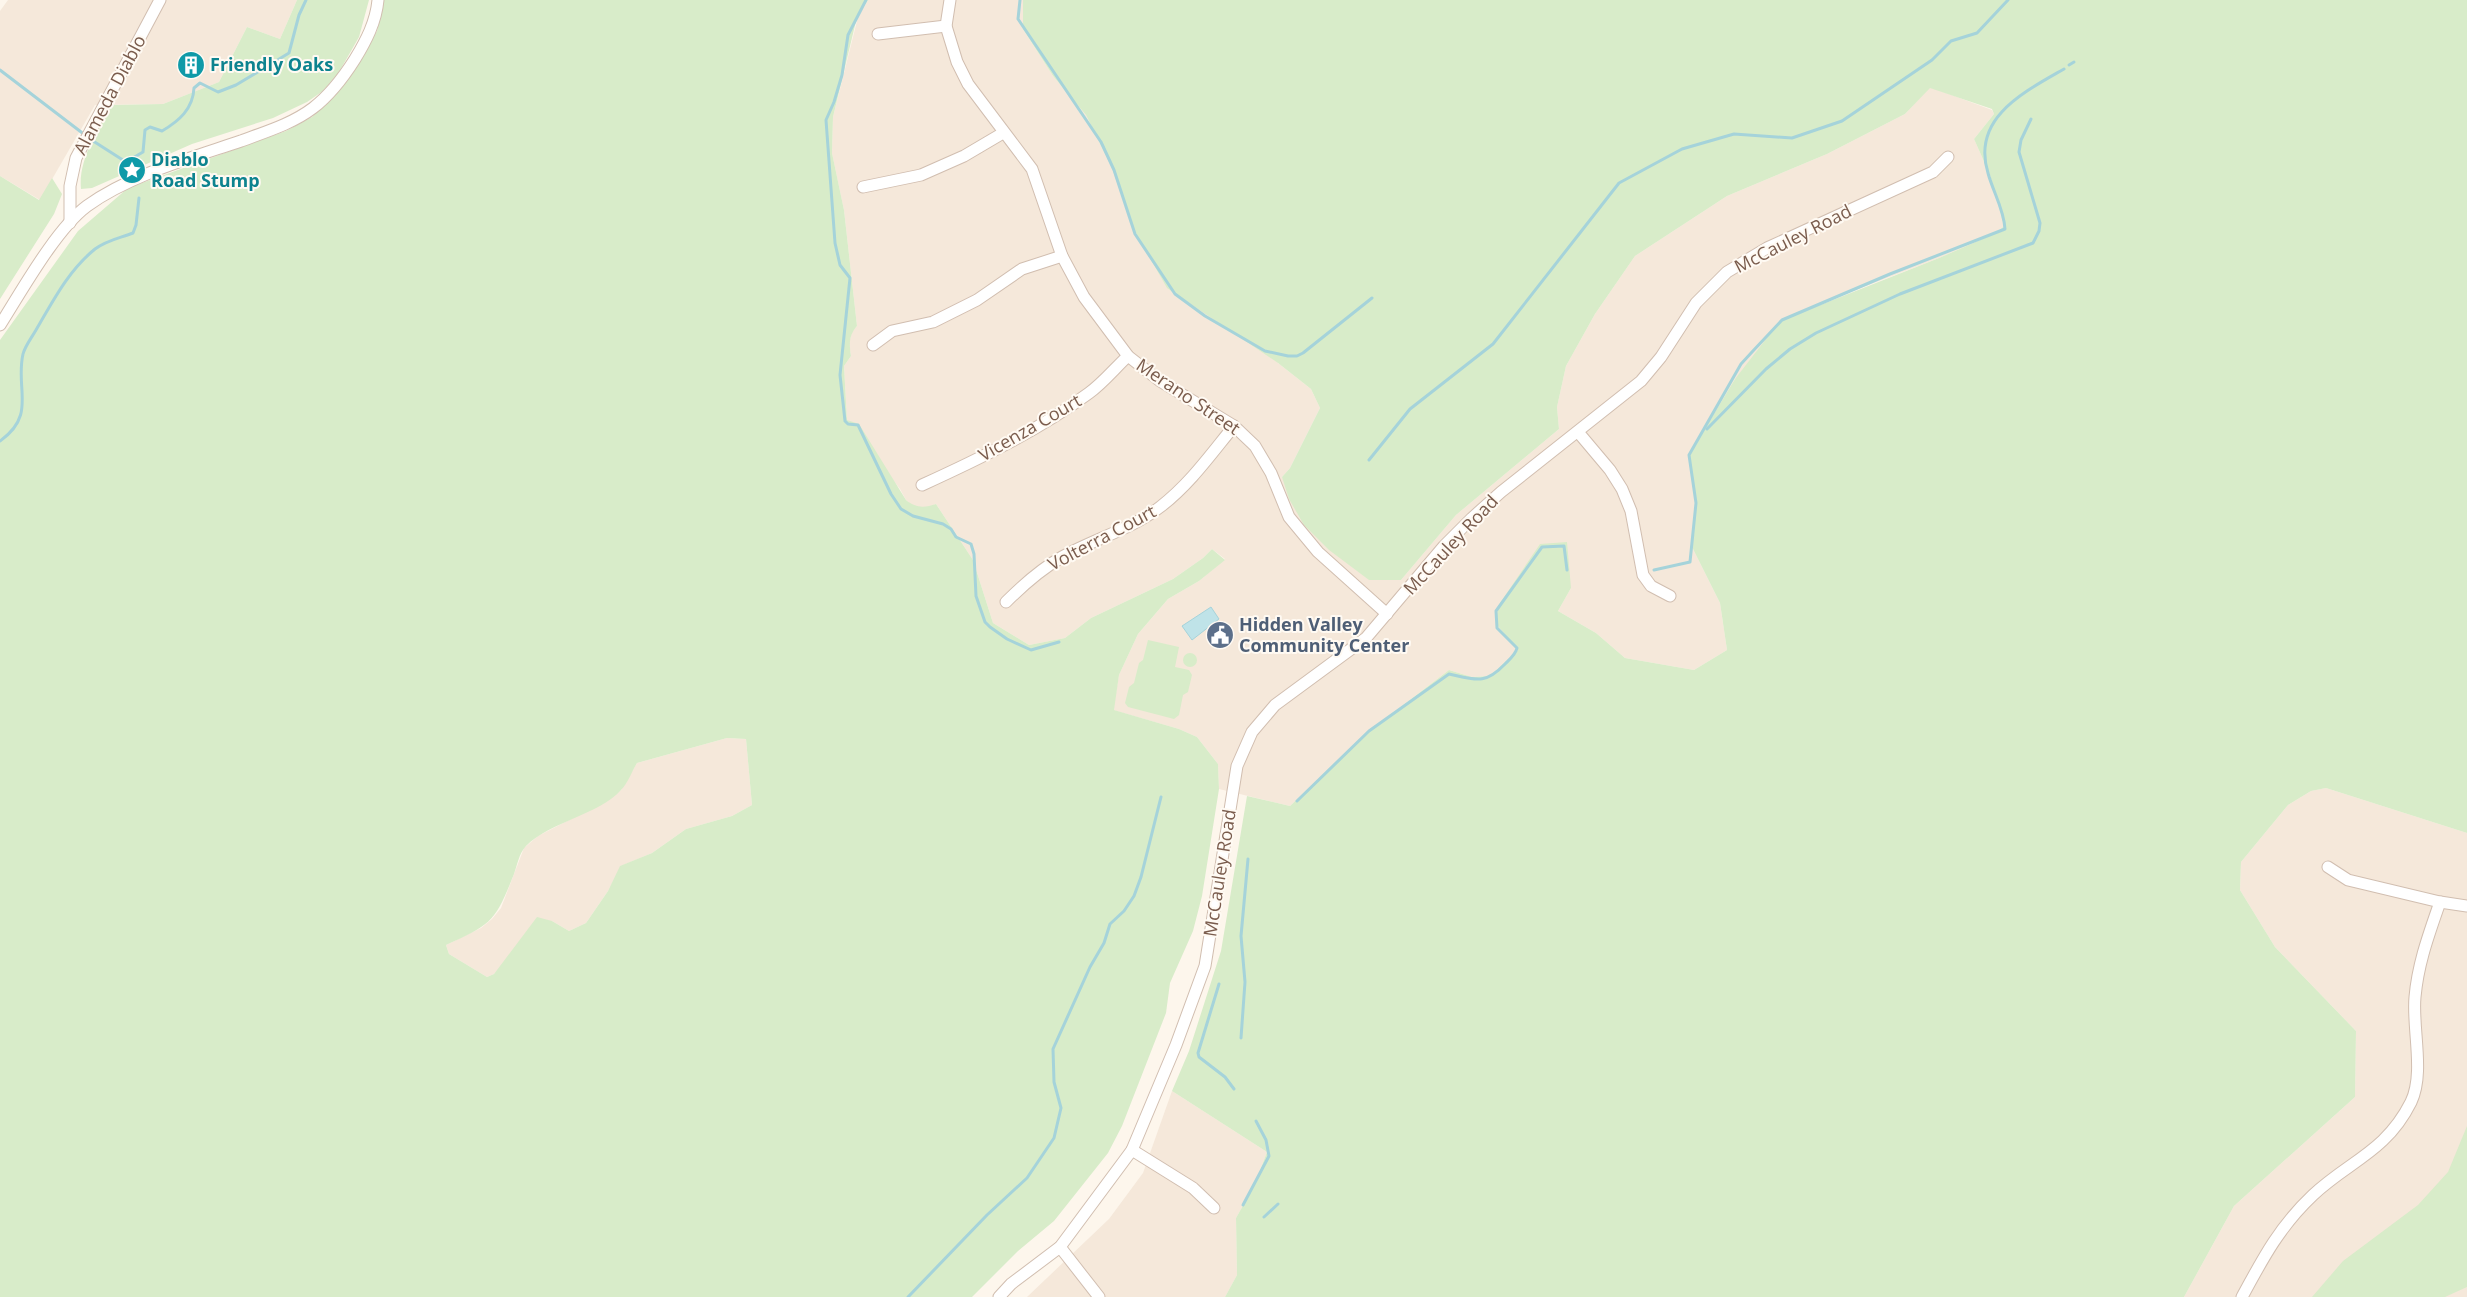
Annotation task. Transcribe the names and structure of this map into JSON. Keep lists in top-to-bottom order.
{
  "streets": {
    "street": [
      "Alameda Diablo",
      "McCauley Road",
      "Merano Street",
      "Vicenza Court",
      "Volterra Court"
    ]
  },
  "crossings": [
    ["McCauley Road", "Merano Street"],
    ["Merano Street", "Vicenza Court"],
    ["Merano Street", "Volterra Court"]
  ],
  "places": {
    "building": ["Friendly Oaks"],
    "place": ["Diablo Road Stump"],
    "public building": ["Hidden Valley Community Center"]
  }
}
